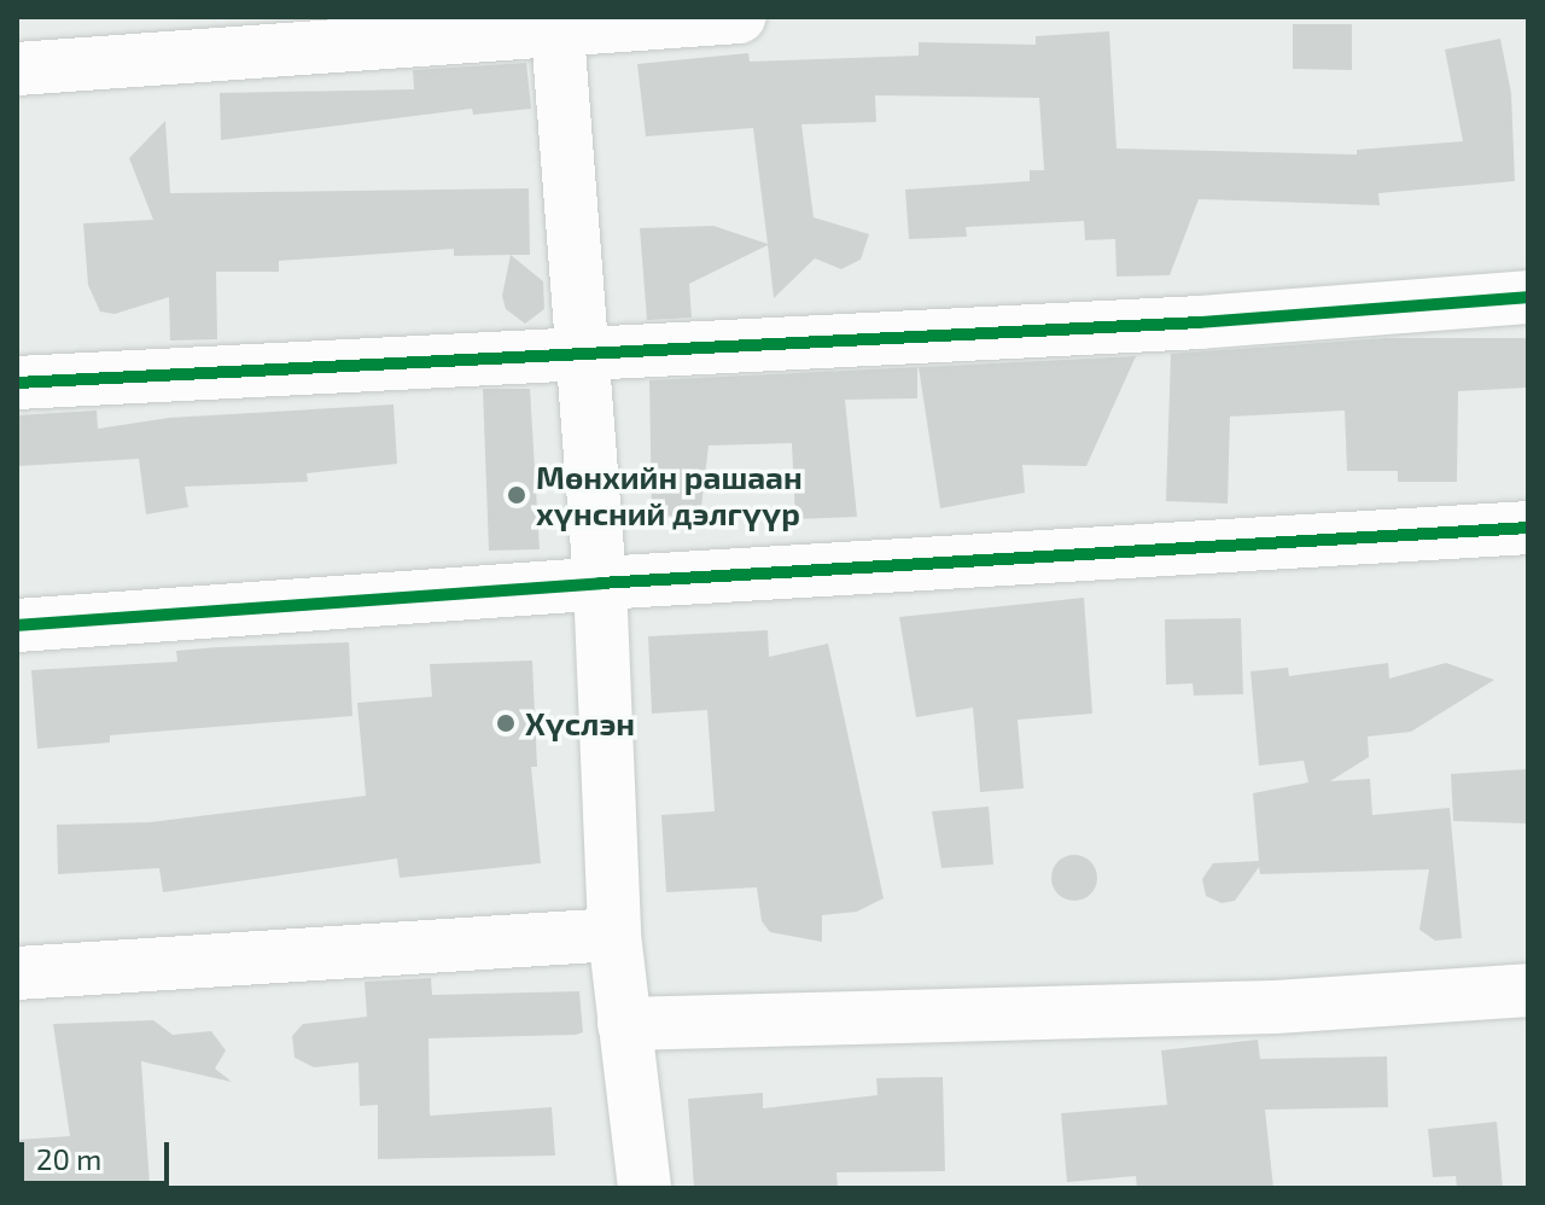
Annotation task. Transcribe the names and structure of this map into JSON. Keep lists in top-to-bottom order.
{
  "places": ["Мөнхийн рашаан хүнсний дэлгүүр", "Хүслэн"],
  "scale_bar": "20 m"
}
